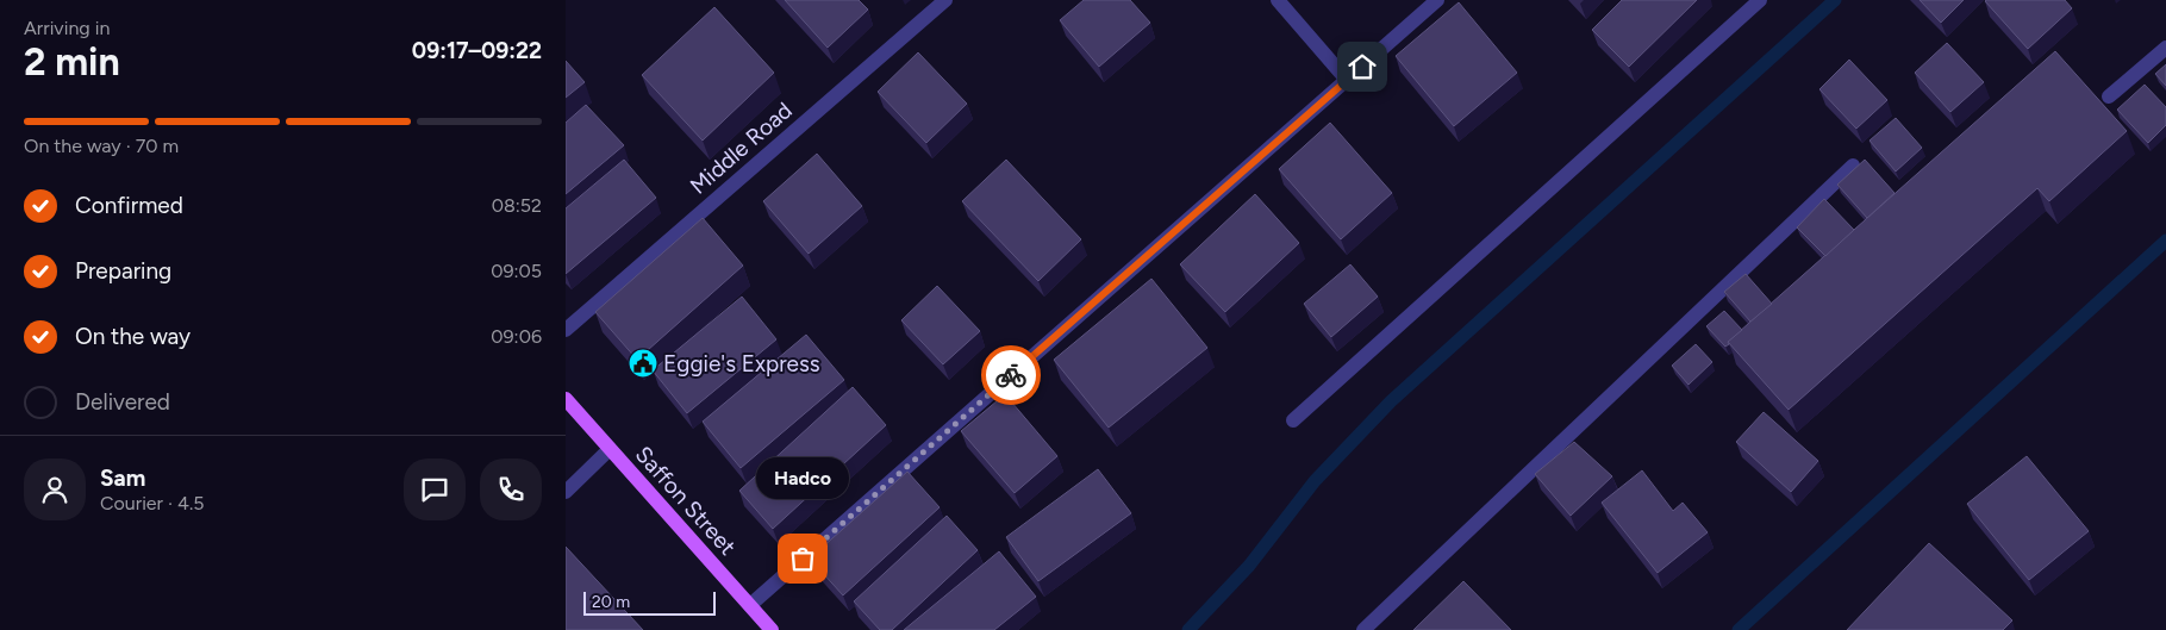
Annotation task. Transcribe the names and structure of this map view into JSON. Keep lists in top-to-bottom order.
{
  "streets": {
    "main road": ["Saffon Street"],
    "street": ["Middle Road"]
  },
  "places": {
    "public building": ["Eggie's Express"],
    "other": ["Hadco"]
  },
  "scale_bar": "20 m",
  "page": {
    "heading": ["2 min", "Arriving in", "09:17–09:22"],
    "panel": ["Sam", "Courier · 4.5"],
    "bar": "On the way · 70 m",
    "list": [
      ["Confirmed", "08:52"],
      ["Preparing", "09:05"],
      ["On the way", "09:06"],
      "Delivered"
    ],
    "bubble": "Hadco",
    "scale": "20 m"
  }
}
